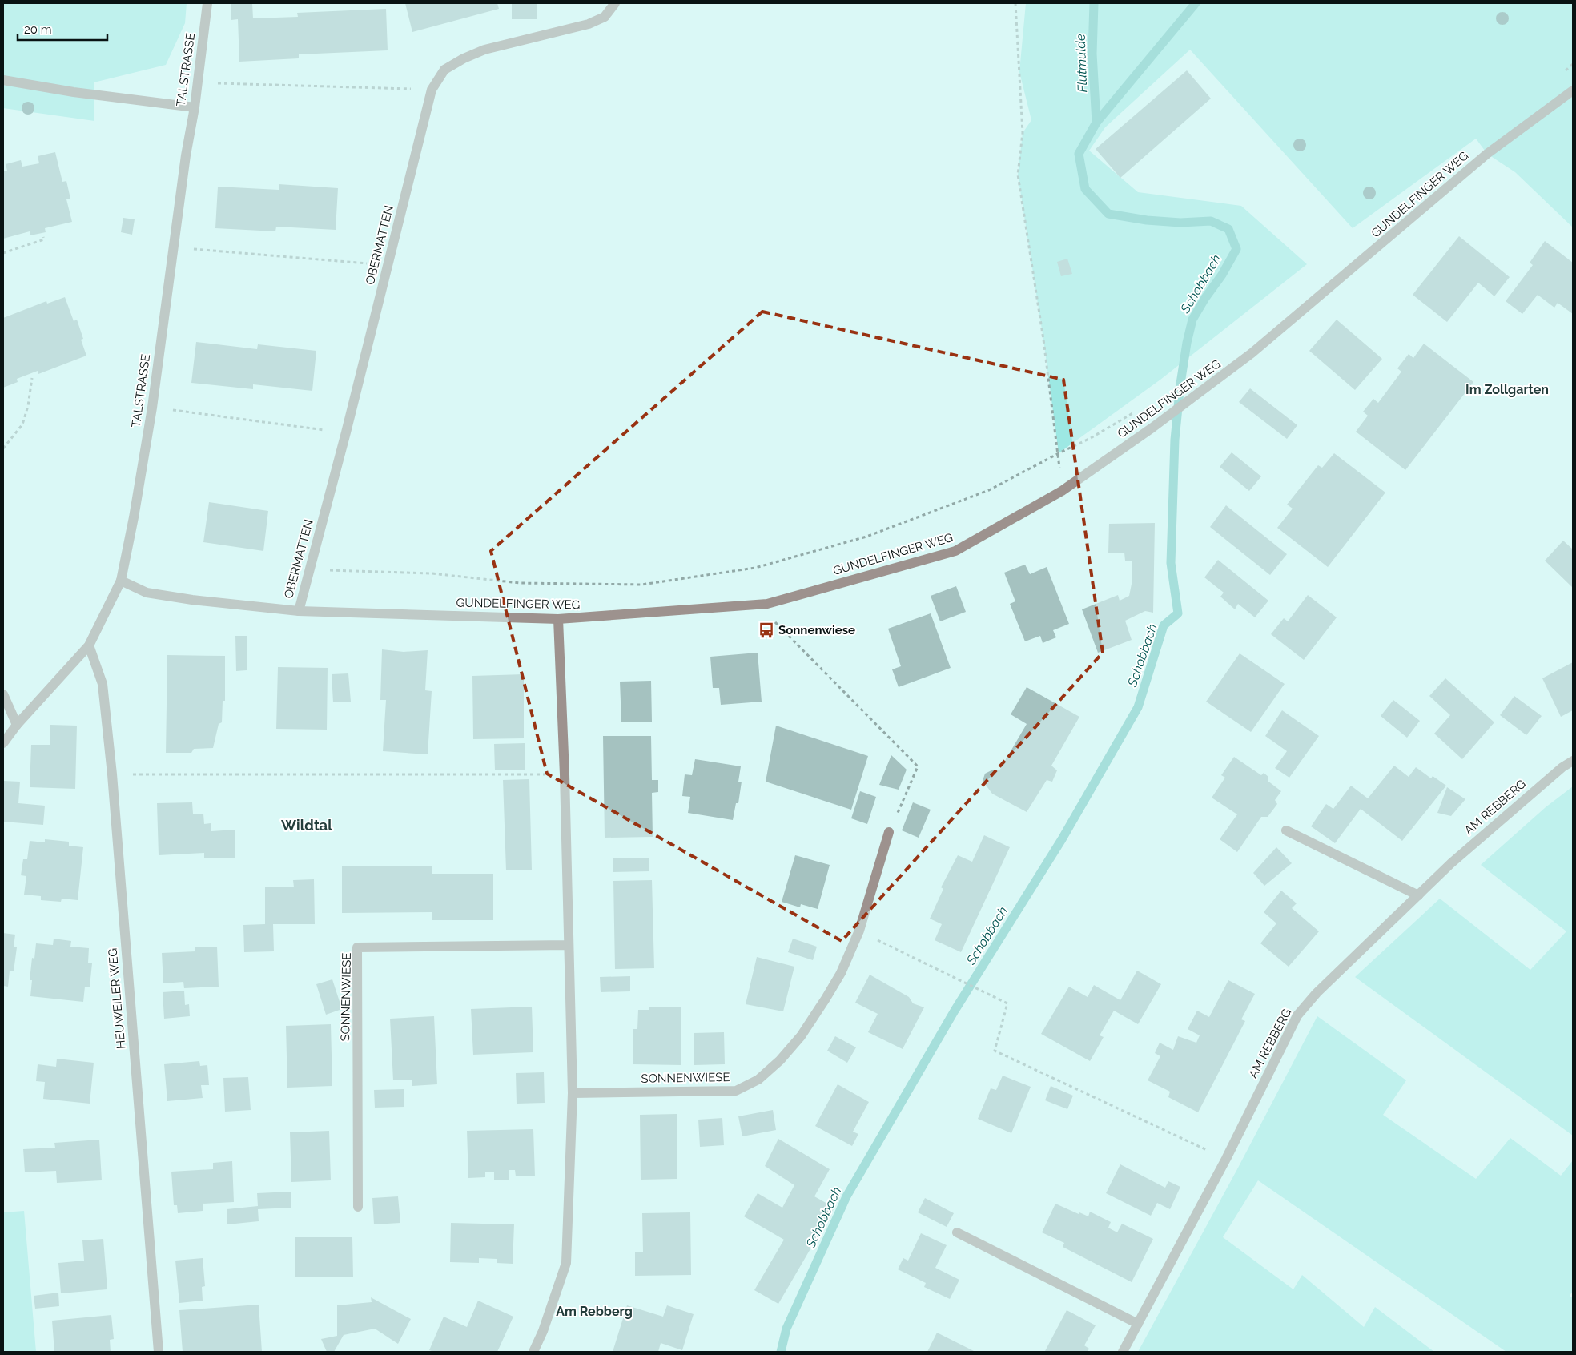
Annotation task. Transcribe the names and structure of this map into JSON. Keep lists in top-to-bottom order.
{
  "streets": {
    "street": [
      "TALSTRASSE",
      "GUNDELFINGER WEG",
      "OBERMATTEN",
      "AM REBBERG",
      "SONNENWIESE",
      "HEUWEILER WEG"
    ]
  },
  "crossings": [
    ["TALSTRASSE", "GUNDELFINGER WEG"],
    ["TALSTRASSE", "HEUWEILER WEG"],
    ["GUNDELFINGER WEG", "OBERMATTEN"]
  ],
  "districts": ["Im Zollgarten", "Wildtal", "Am Rebberg"],
  "water": ["Flutmulde", "Schobbach"],
  "places": {
    "bus stop": ["Sonnenwiese"]
  },
  "scale_bar": "20 m"
}
